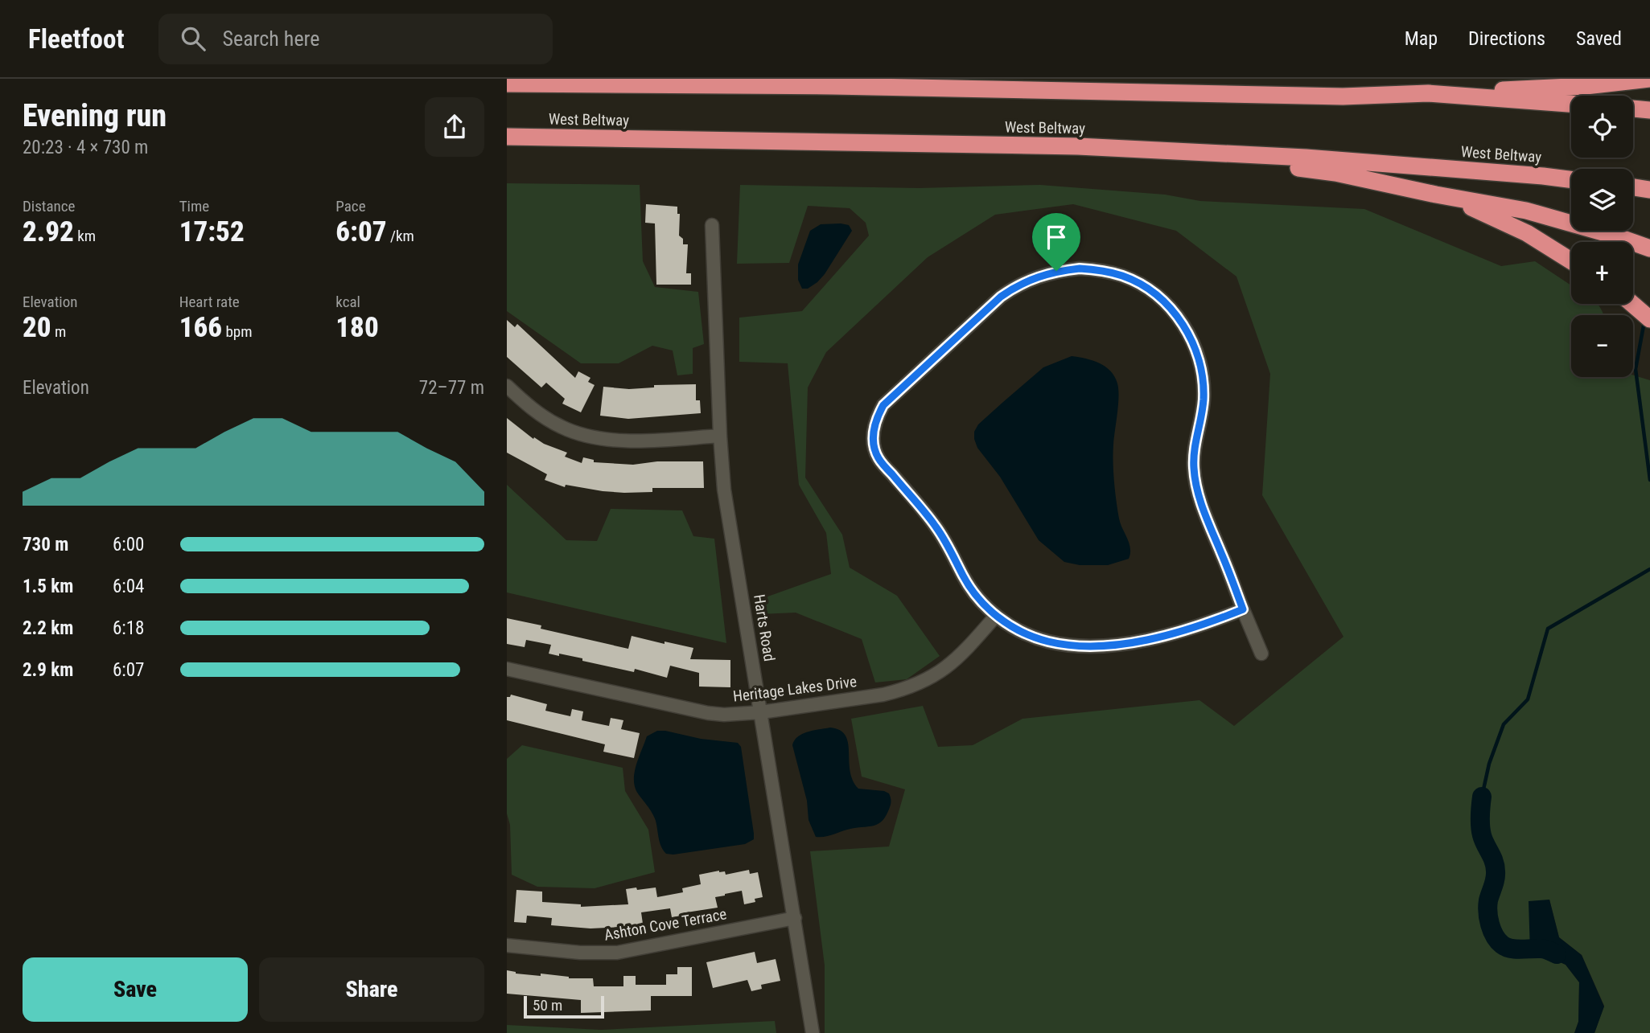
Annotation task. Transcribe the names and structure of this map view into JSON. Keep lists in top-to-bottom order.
{
  "streets": {
    "highway": ["West Beltway"],
    "street": ["Harts Road", "Heritage Lakes Drive", "Ashton Cove Terrace"]
  },
  "crossings": [
    ["Harts Road", "Heritage Lakes Drive"],
    ["Harts Road", "Ashton Cove Terrace"]
  ],
  "scale_bar": "50 m",
  "page": {
    "header": "Fleetfoot",
    "search": "Search here",
    "nav": ["Map", "Directions", "Saved"],
    "heading": ["Evening run", "20:23 · 4 × 730 m"],
    "map_buttons": ["+", "−"],
    "stats": [
      ["Distance", "2.92 km"],
      ["Time", "17:52"],
      ["Pace", "6:07 /km"],
      ["Elevation", "20 m"],
      ["Heart rate", "166 bpm"],
      ["kcal", "180"]
    ],
    "chart": ["Elevation", "72–77 m"],
    "list": [
      {
        "name": "730 m",
        "note": "6:00"
      },
      {
        "name": "1.5 km",
        "note": "6:04"
      },
      {
        "name": "2.2 km",
        "note": "6:18"
      },
      {
        "name": "2.9 km",
        "note": "6:07"
      }
    ],
    "buttons": ["Save", "Share"],
    "scale": "50 m"
  }
}
